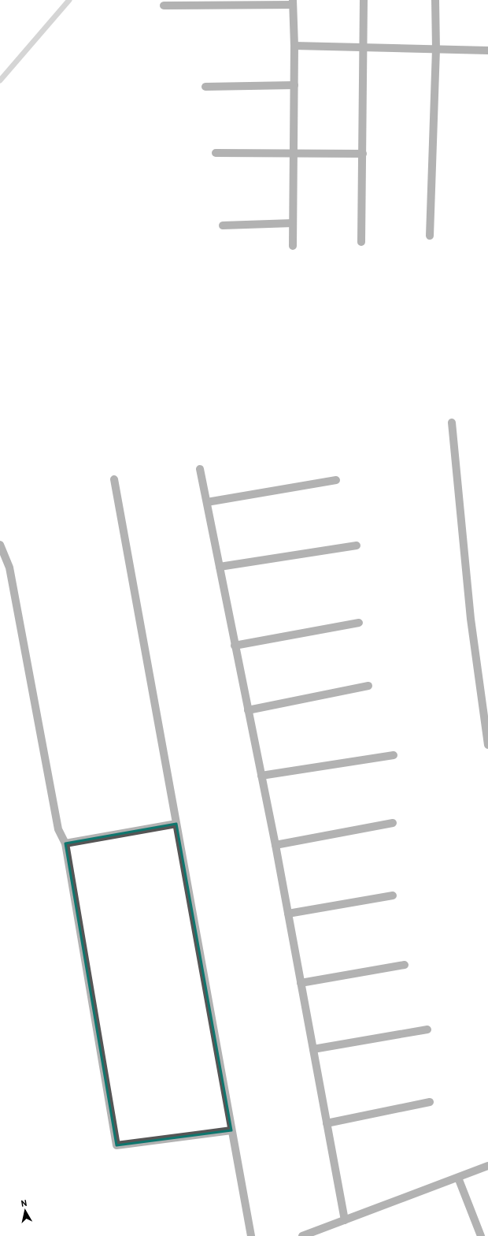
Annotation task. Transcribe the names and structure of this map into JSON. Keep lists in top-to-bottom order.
{
  "north": "top"
}
